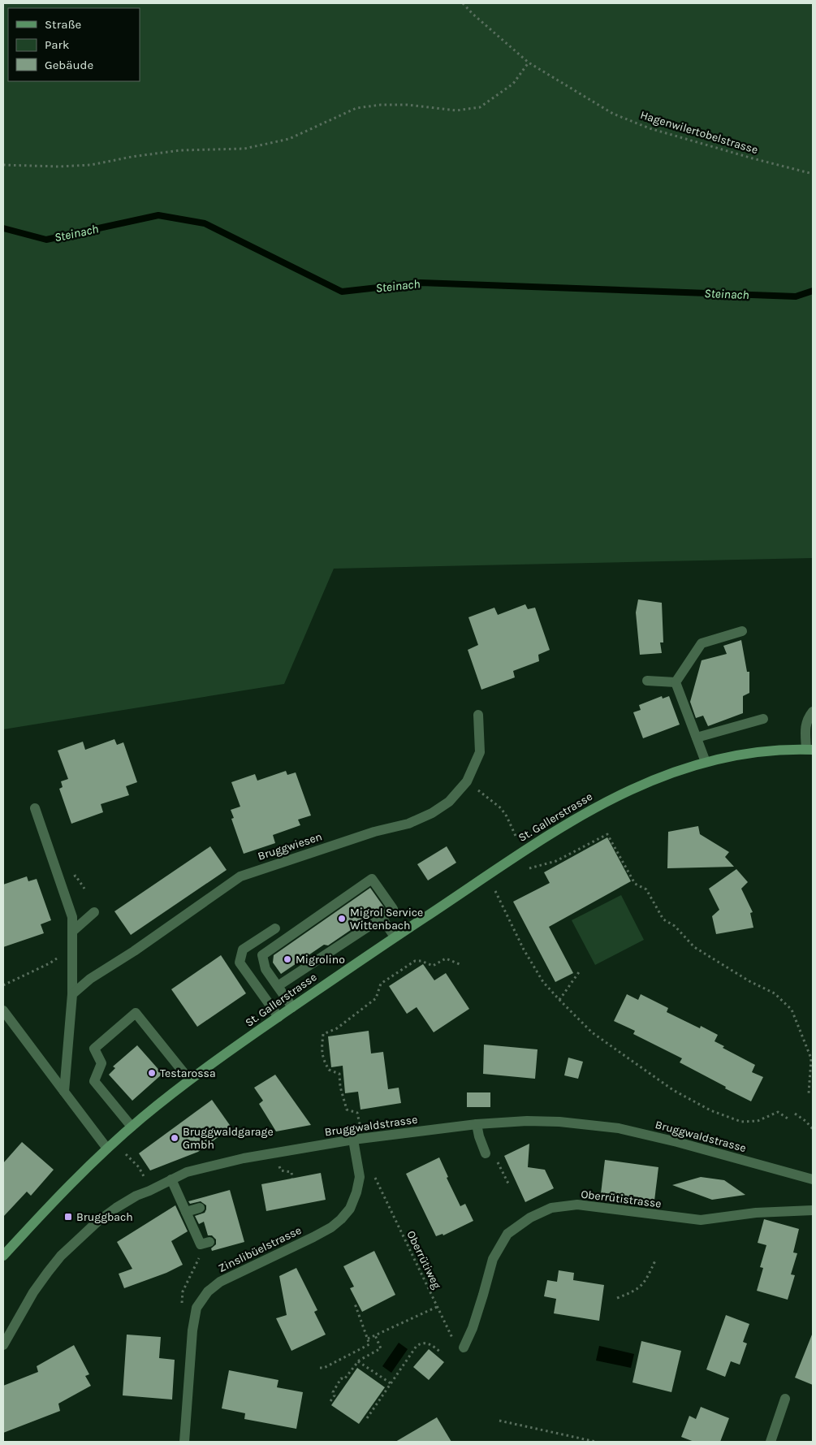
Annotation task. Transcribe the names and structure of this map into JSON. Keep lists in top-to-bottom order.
{
  "streets": {
    "main road": ["St. Gallerstrasse"],
    "street": [
      "Bruggwiesen",
      "Bruggwaldstrasse",
      "Oberrütistrasse",
      "Zinslibüelstrasse"
    ],
    "path": ["Hagenwilertobelstrasse", "Oberrütiweg"]
  },
  "crossings": [
    ["Bruggwaldstrasse", "Zinslibüelstrasse"]
  ],
  "water": ["Steinach"],
  "places": {
    "other": [
      "Migrol Service Wittenbach",
      "Migrolino",
      "Testarossa",
      "Bruggwaldgarage Gmbh"
    ],
    "transit": ["Bruggbach"]
  },
  "legend": ["Straße", "Park", "Gebäude"]
}
